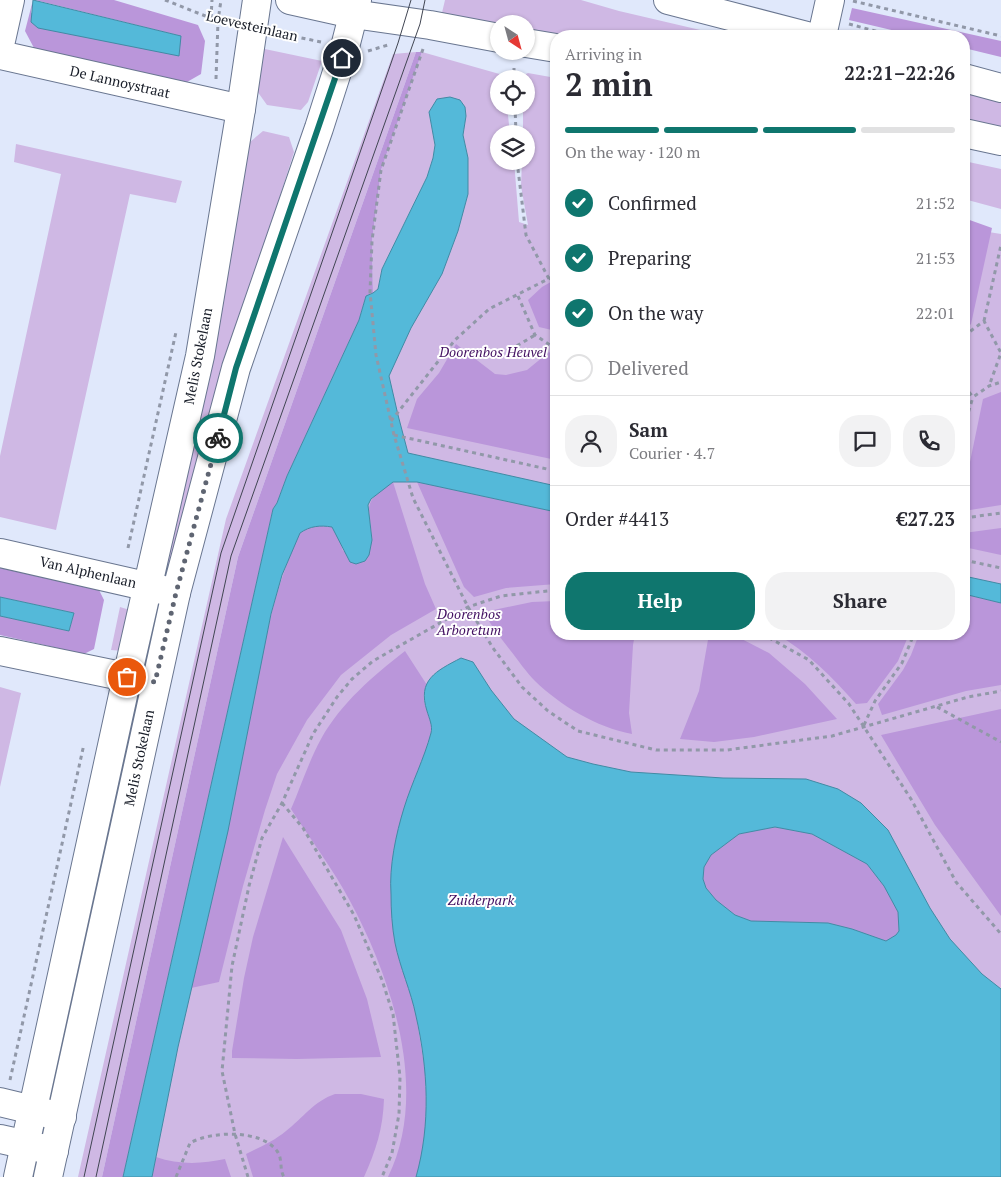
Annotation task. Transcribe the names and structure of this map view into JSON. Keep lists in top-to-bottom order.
{
  "streets": {
    "street": ["De Lannoystraat", "Melis Stokelaan", "Van Alphenlaan"],
    "path": ["Loevesteinlaan"]
  },
  "crossings": [
    ["Loevesteinlaan", "Melis Stokelaan"],
    ["De Lannoystraat", "Melis Stokelaan"],
    ["Melis Stokelaan", "Van Alphenlaan"]
  ],
  "parks": ["Doorenbos Heuvel", "Doorenbos Arboretum", "Zuiderpark"],
  "north": "bottom right",
  "page": {
    "heading": ["2 min", "Arriving in", "22:21–22:26"],
    "panel": [
      "Sam",
      "Courier · 4.7",
      "Order #4413",
      "€27.23"
    ],
    "bar": "On the way · 120 m",
    "list": [
      ["Confirmed", "21:52"],
      ["Preparing", "21:53"],
      ["On the way", "22:01"],
      "Delivered"
    ],
    "buttons": ["Help", "Share"]
  }
}
